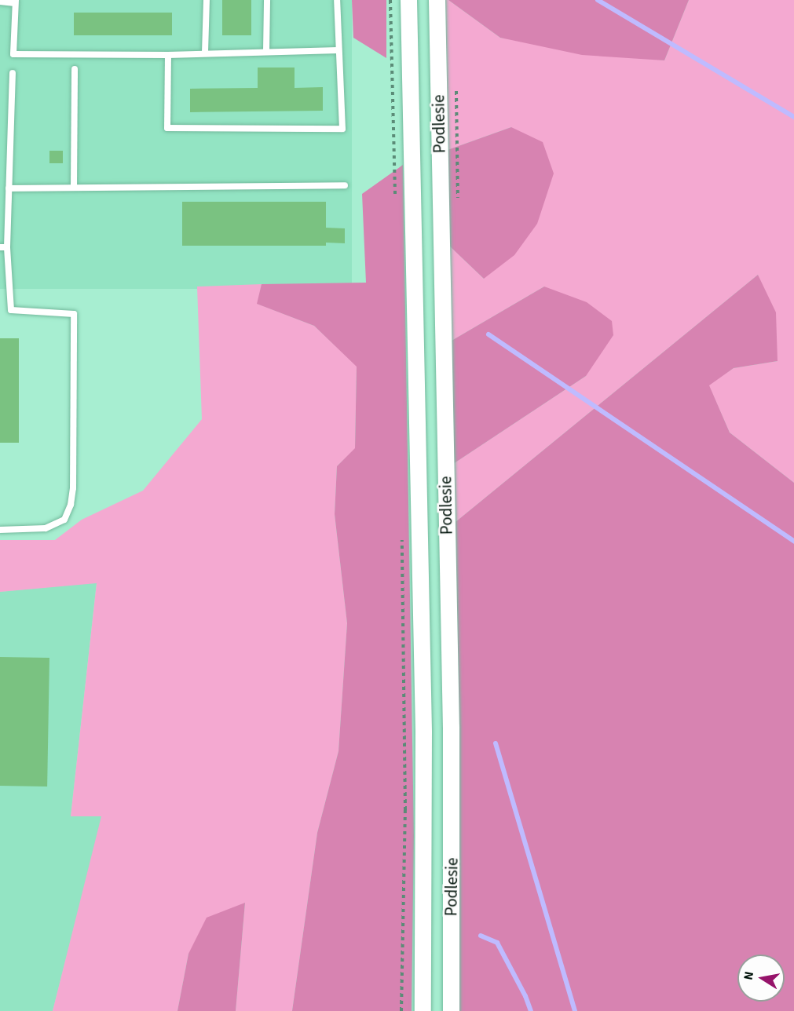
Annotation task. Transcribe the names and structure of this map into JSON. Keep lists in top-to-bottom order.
{
  "streets": {
    "street": ["Podlesie"]
  },
  "north": "left"
}
